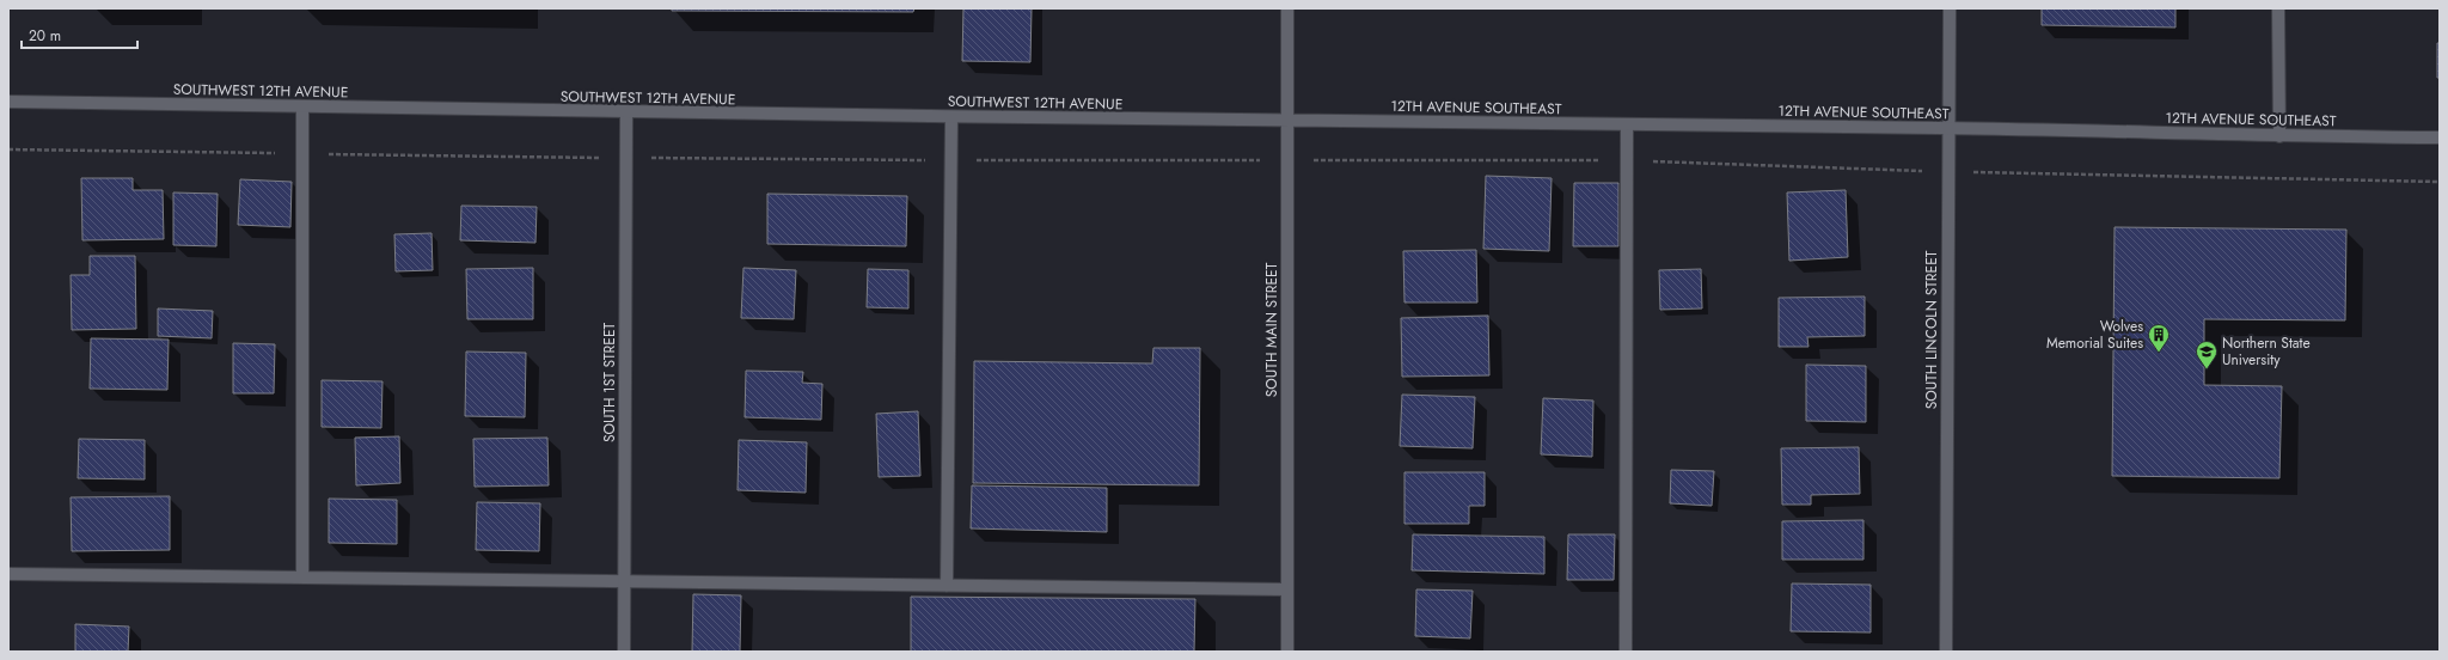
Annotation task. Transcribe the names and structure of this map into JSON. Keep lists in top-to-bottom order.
{
  "streets": {
    "street": [
      "SOUTHWEST 12TH AVENUE",
      "12TH AVENUE SOUTHEAST",
      "SOUTH MAIN STREET",
      "SOUTH LINCOLN STREET",
      "SOUTH 1ST STREET"
    ]
  },
  "crossings": [
    ["SOUTHWEST 12TH AVENUE", "12TH AVENUE SOUTHEAST"],
    ["SOUTHWEST 12TH AVENUE", "SOUTH MAIN STREET"],
    ["SOUTHWEST 12TH AVENUE", "SOUTH 1ST STREET"],
    ["12TH AVENUE SOUTHEAST", "SOUTH MAIN STREET"],
    ["12TH AVENUE SOUTHEAST", "SOUTH LINCOLN STREET"]
  ],
  "places": {
    "building": ["Wolves Memorial Suites"],
    "school or university": ["Northern State University"]
  },
  "scale_bar": "20 m"
}
